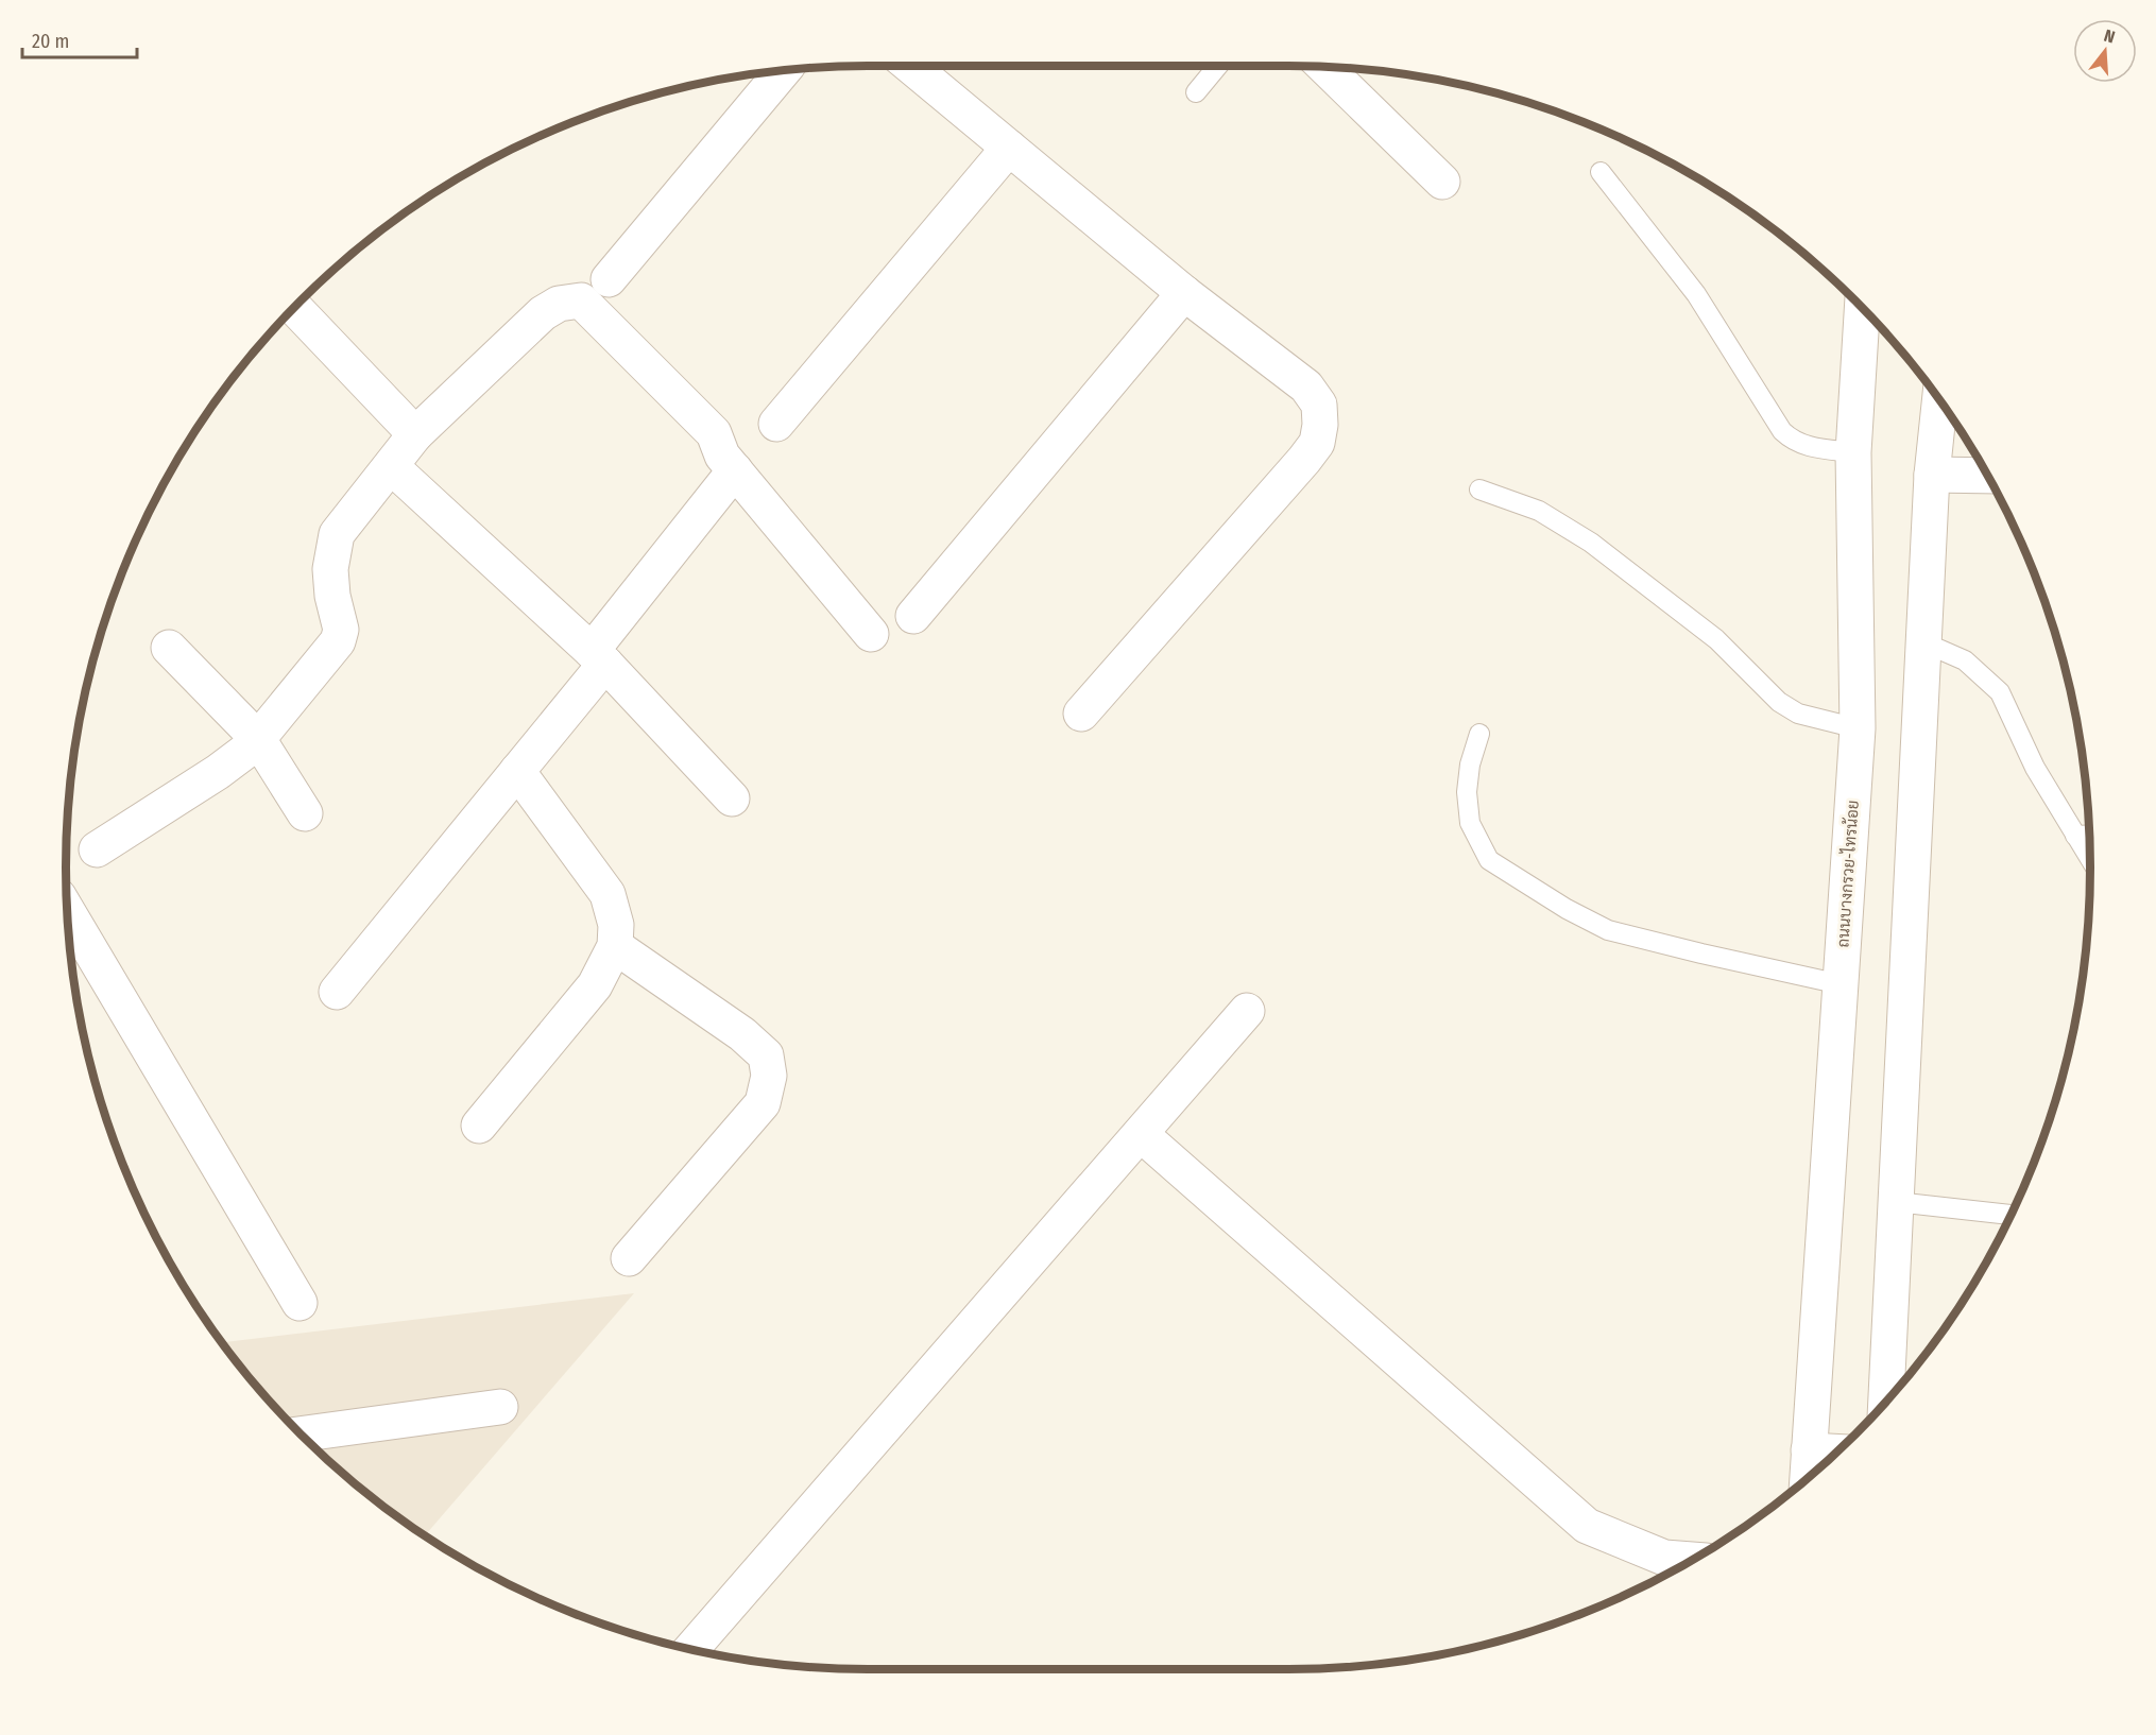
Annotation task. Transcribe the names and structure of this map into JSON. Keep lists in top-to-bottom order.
{
  "streets": {
    "street": ["ถนนบางกรวย-ไทรน้อย"]
  },
  "scale_bar": "20 m",
  "north": "top"
}
